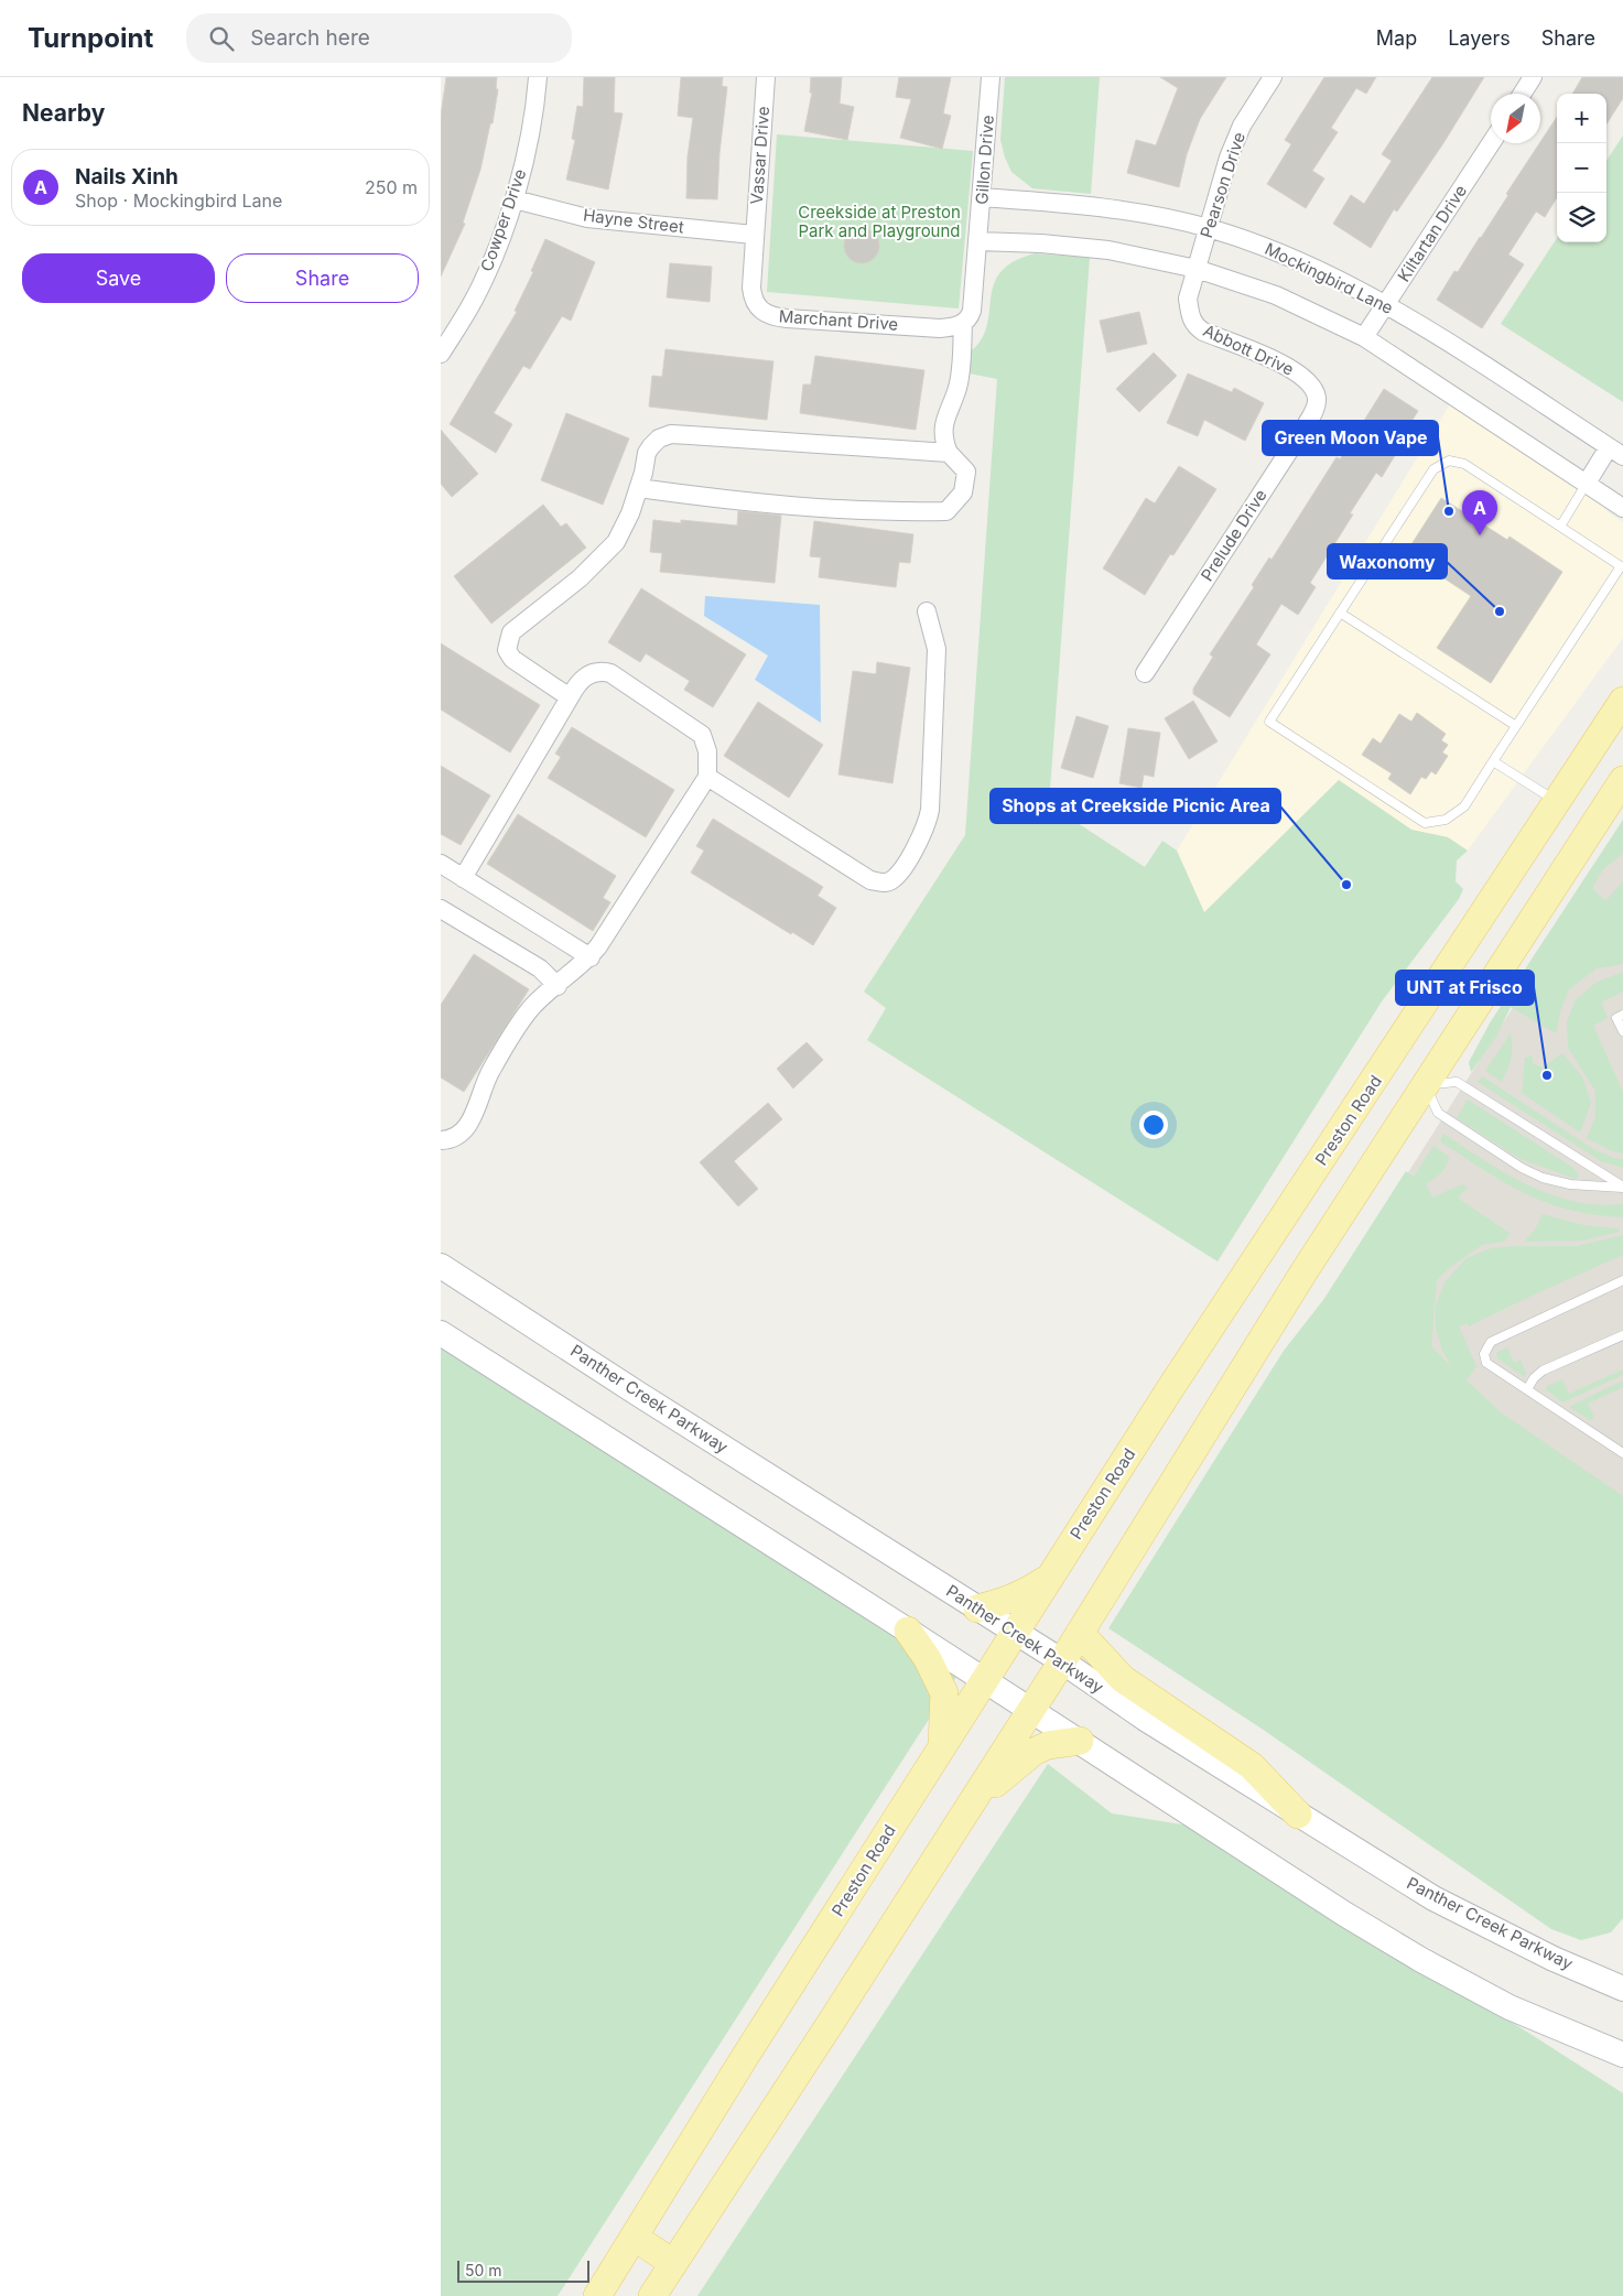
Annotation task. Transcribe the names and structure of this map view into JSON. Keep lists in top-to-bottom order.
{
  "streets": {
    "main road": ["Preston Road", "Panther Creek Parkway"],
    "street": [
      "Vassar Drive",
      "Gillon Drive",
      "Pearson Drive",
      "Cowper Drive",
      "Hayne Street",
      "Kiltartan Drive",
      "Mockingbird Lane",
      "Marchant Drive",
      "Abbott Drive",
      "Prelude Drive"
    ]
  },
  "crossings": [
    ["Vassar Drive", "Hayne Street"],
    ["Vassar Drive", "Marchant Drive"],
    ["Gillon Drive", "Mockingbird Lane"],
    ["Pearson Drive", "Mockingbird Lane"],
    ["Pearson Drive", "Abbott Drive"],
    ["Cowper Drive", "Hayne Street"],
    ["Hayne Street", "Marchant Drive"],
    ["Kiltartan Drive", "Mockingbird Lane"],
    ["Abbott Drive", "Prelude Drive"],
    ["Preston Road", "Panther Creek Parkway"]
  ],
  "parks": ["Creekside at Preston Park and Playground"],
  "places": [
    "Green Moon Vape",
    "Waxonomy",
    "Shops at Creekside Picnic Area",
    "UNT at Frisco"
  ],
  "scale_bar": "50 m",
  "north": "bottom left",
  "page": {
    "header": "Turnpoint",
    "search": "Search here",
    "nav": ["Map", "Layers", "Share"],
    "heading": "Nearby",
    "map_buttons": ["+", "−"],
    "list": [
      {
        "mark": "A",
        "name": "Nails Xinh",
        "note": "Shop · Mockingbird Lane",
        "value": "250 m"
      }
    ],
    "buttons": ["Save", "Share"],
    "pins": "A",
    "scale": "50 m"
  }
}
